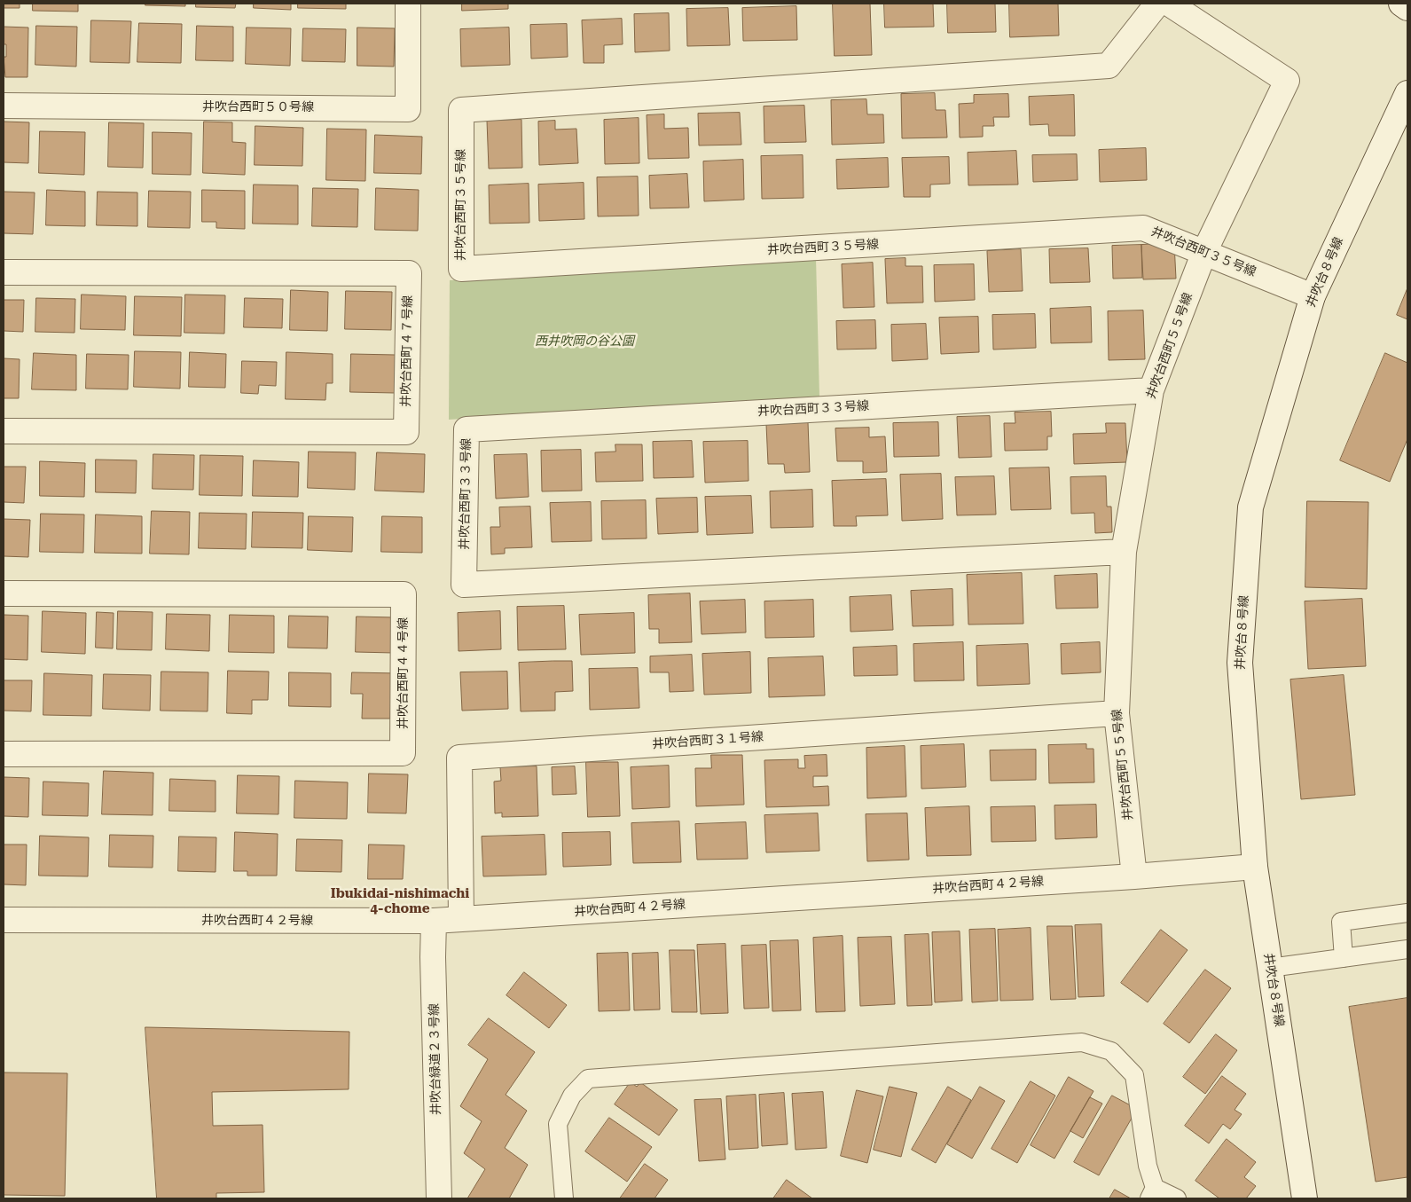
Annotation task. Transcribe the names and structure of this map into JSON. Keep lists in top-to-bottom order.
{
  "streets": {
    "street": [
      "井吹台西町５０号線",
      "井吹台西町３５号線",
      "井吹台８号線",
      "井吹台西町５５号線",
      "井吹台西町４７号線",
      "井吹台西町３３号線",
      "井吹台西町４４号線",
      "井吹台西町３１号線",
      "井吹台西町４２号線",
      "井吹台緑道２３号線"
    ]
  },
  "crossings": [
    ["井吹台西町３５号線", "井吹台８号線"],
    ["井吹台西町３５号線", "井吹台西町５５号線"],
    ["井吹台８号線", "井吹台西町４２号線"],
    ["井吹台西町５５号線", "井吹台西町３３号線"],
    ["井吹台西町５５号線", "井吹台西町３１号線"],
    ["井吹台西町５５号線", "井吹台西町４２号線"],
    ["井吹台西町３１号線", "井吹台西町４２号線"],
    ["井吹台西町４２号線", "井吹台緑道２３号線"]
  ],
  "districts": ["Ibukidai-nishimachi 4-chome"],
  "parks": ["西井吹岡の谷公園"]
}
